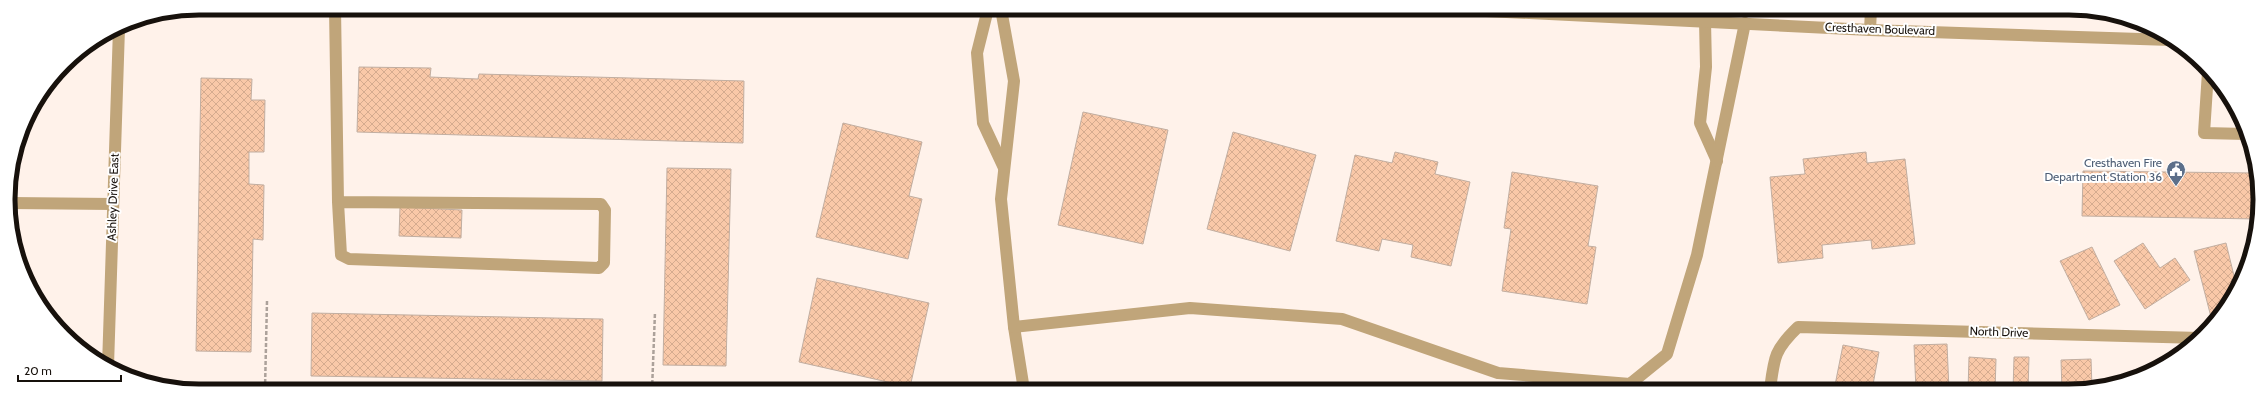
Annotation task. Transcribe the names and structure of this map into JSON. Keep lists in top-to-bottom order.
{
  "streets": {
    "street": ["Cresthaven Boulevard", "Ashley Drive East", "North Drive"]
  },
  "places": {
    "public building": ["Cresthaven Fire Department Station 36"]
  },
  "scale_bar": "20 m"
}
